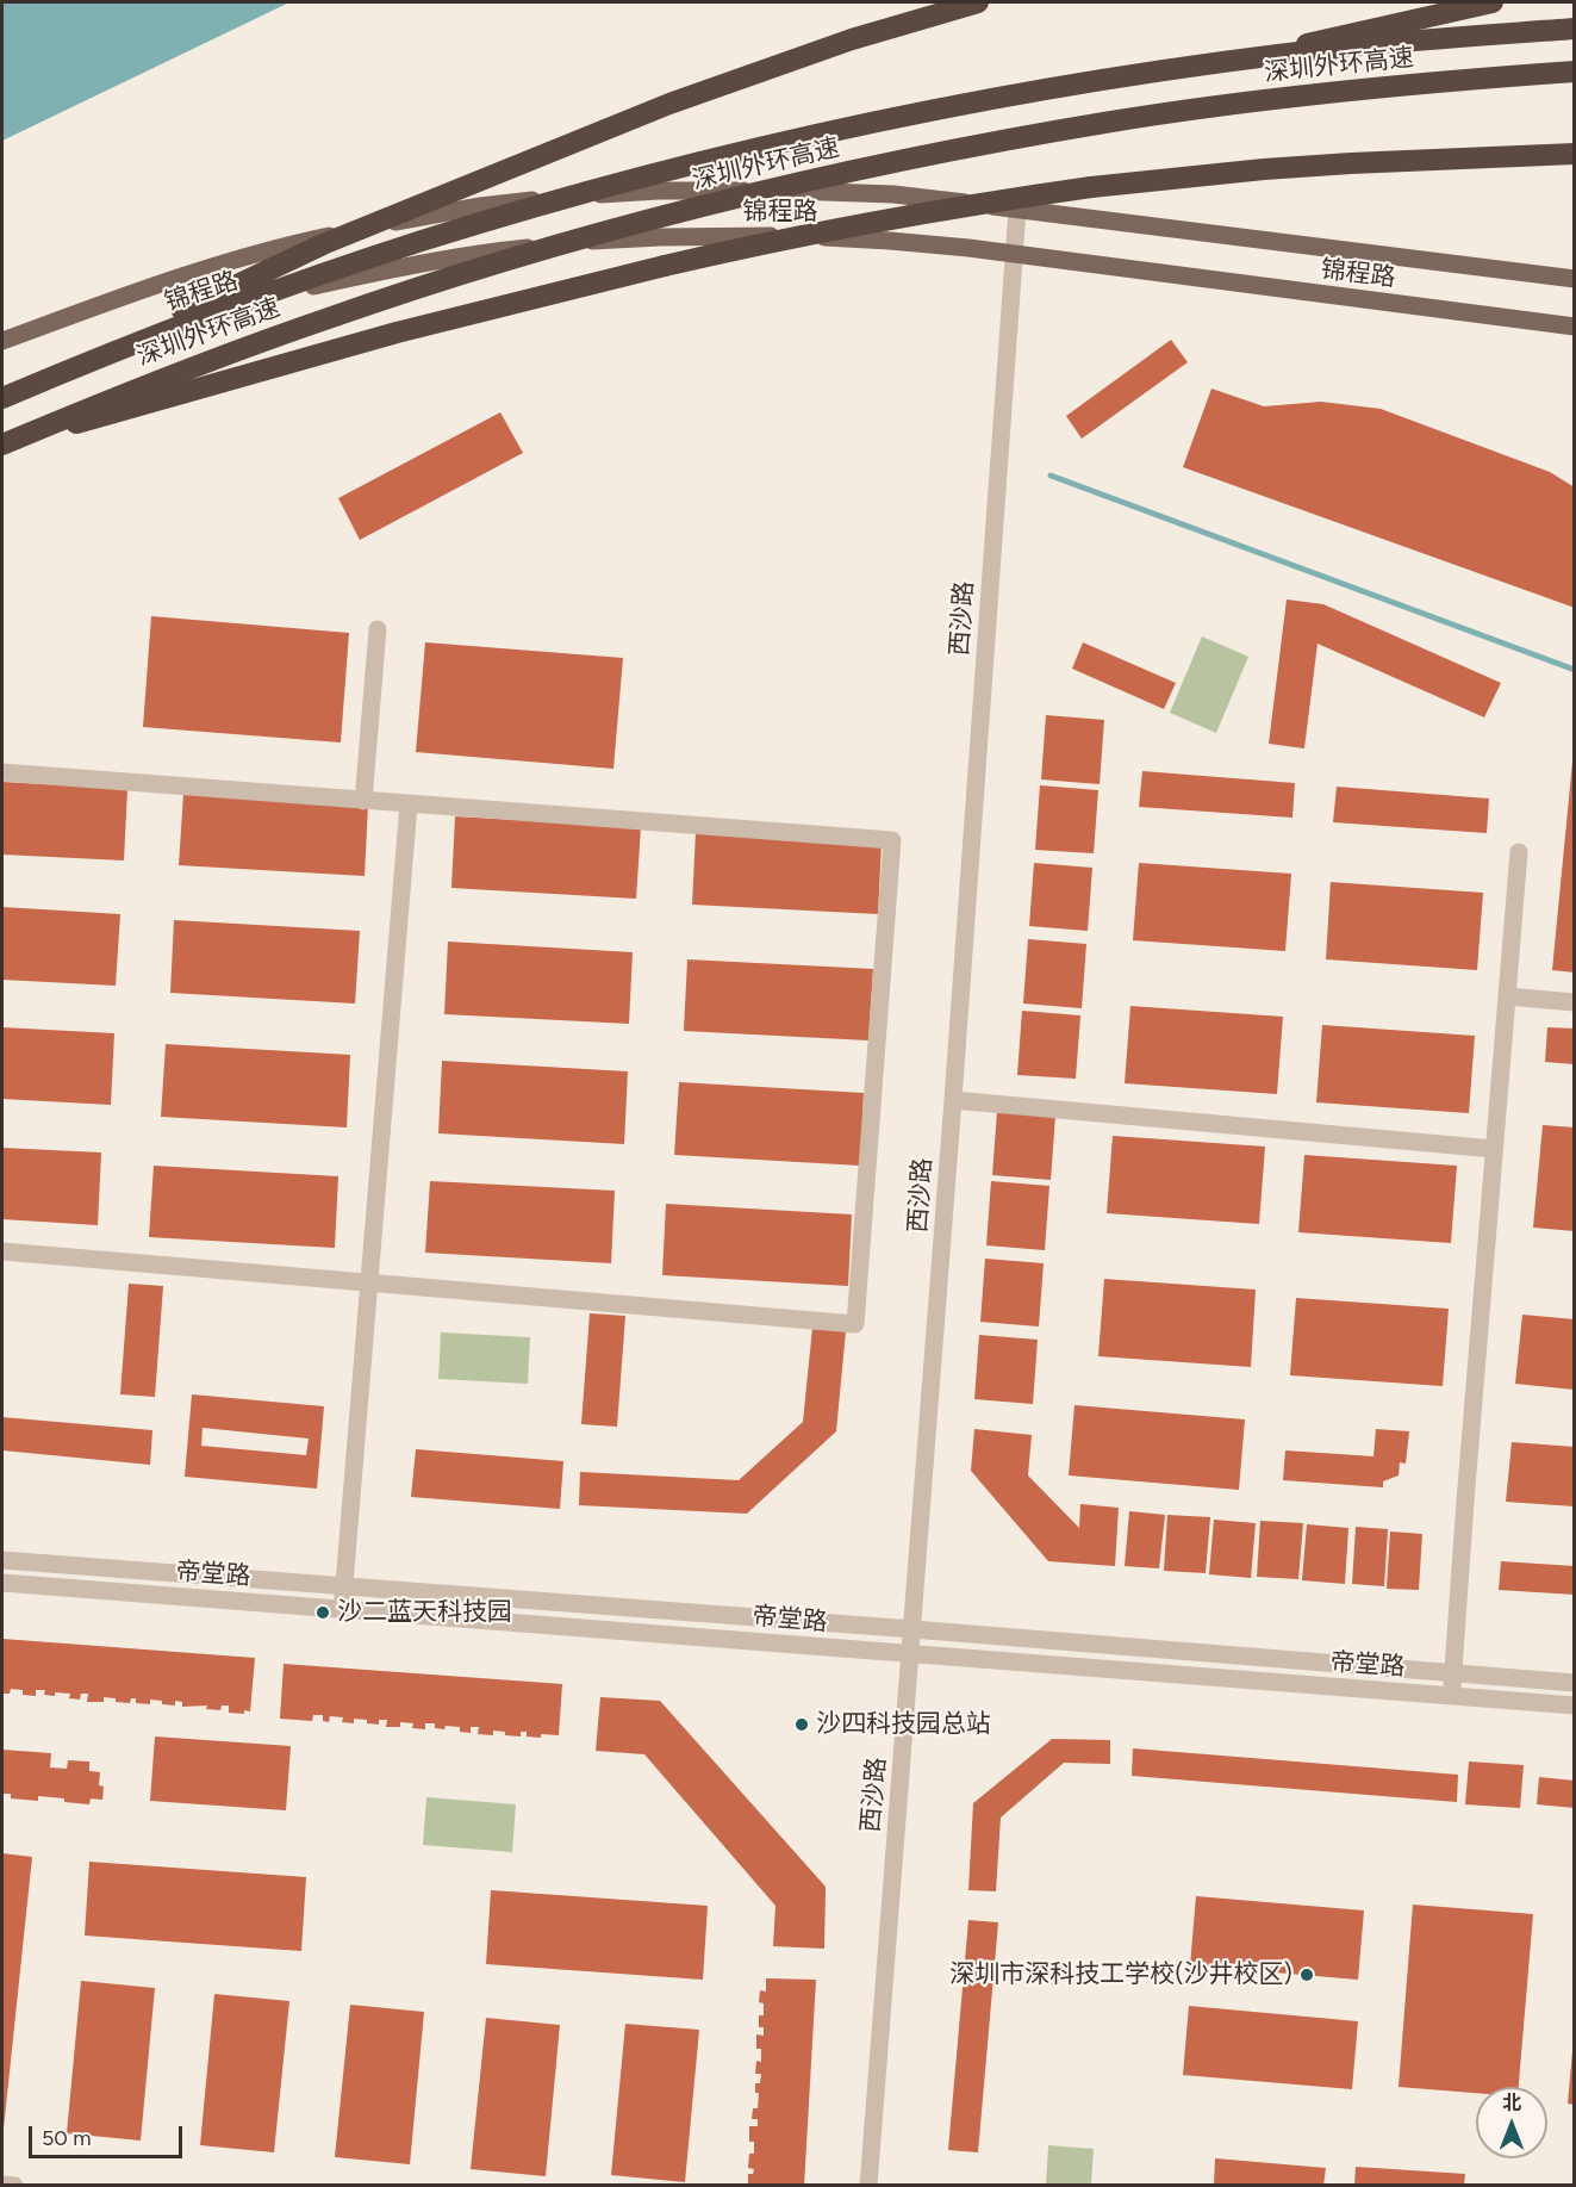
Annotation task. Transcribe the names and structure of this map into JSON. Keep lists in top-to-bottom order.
{
  "streets": {
    "highway": ["深圳外环高速"],
    "main road": ["锦程路"],
    "street": ["西沙路", "帝堂路"]
  },
  "crossings": [
    ["锦程路", "西沙路"],
    ["西沙路", "帝堂路"]
  ],
  "places": ["沙二蓝天科技园", "沙四科技园总站", "深圳市深科技工学校(沙井校区)"],
  "scale_bar": "50 m",
  "north": "top"
}
